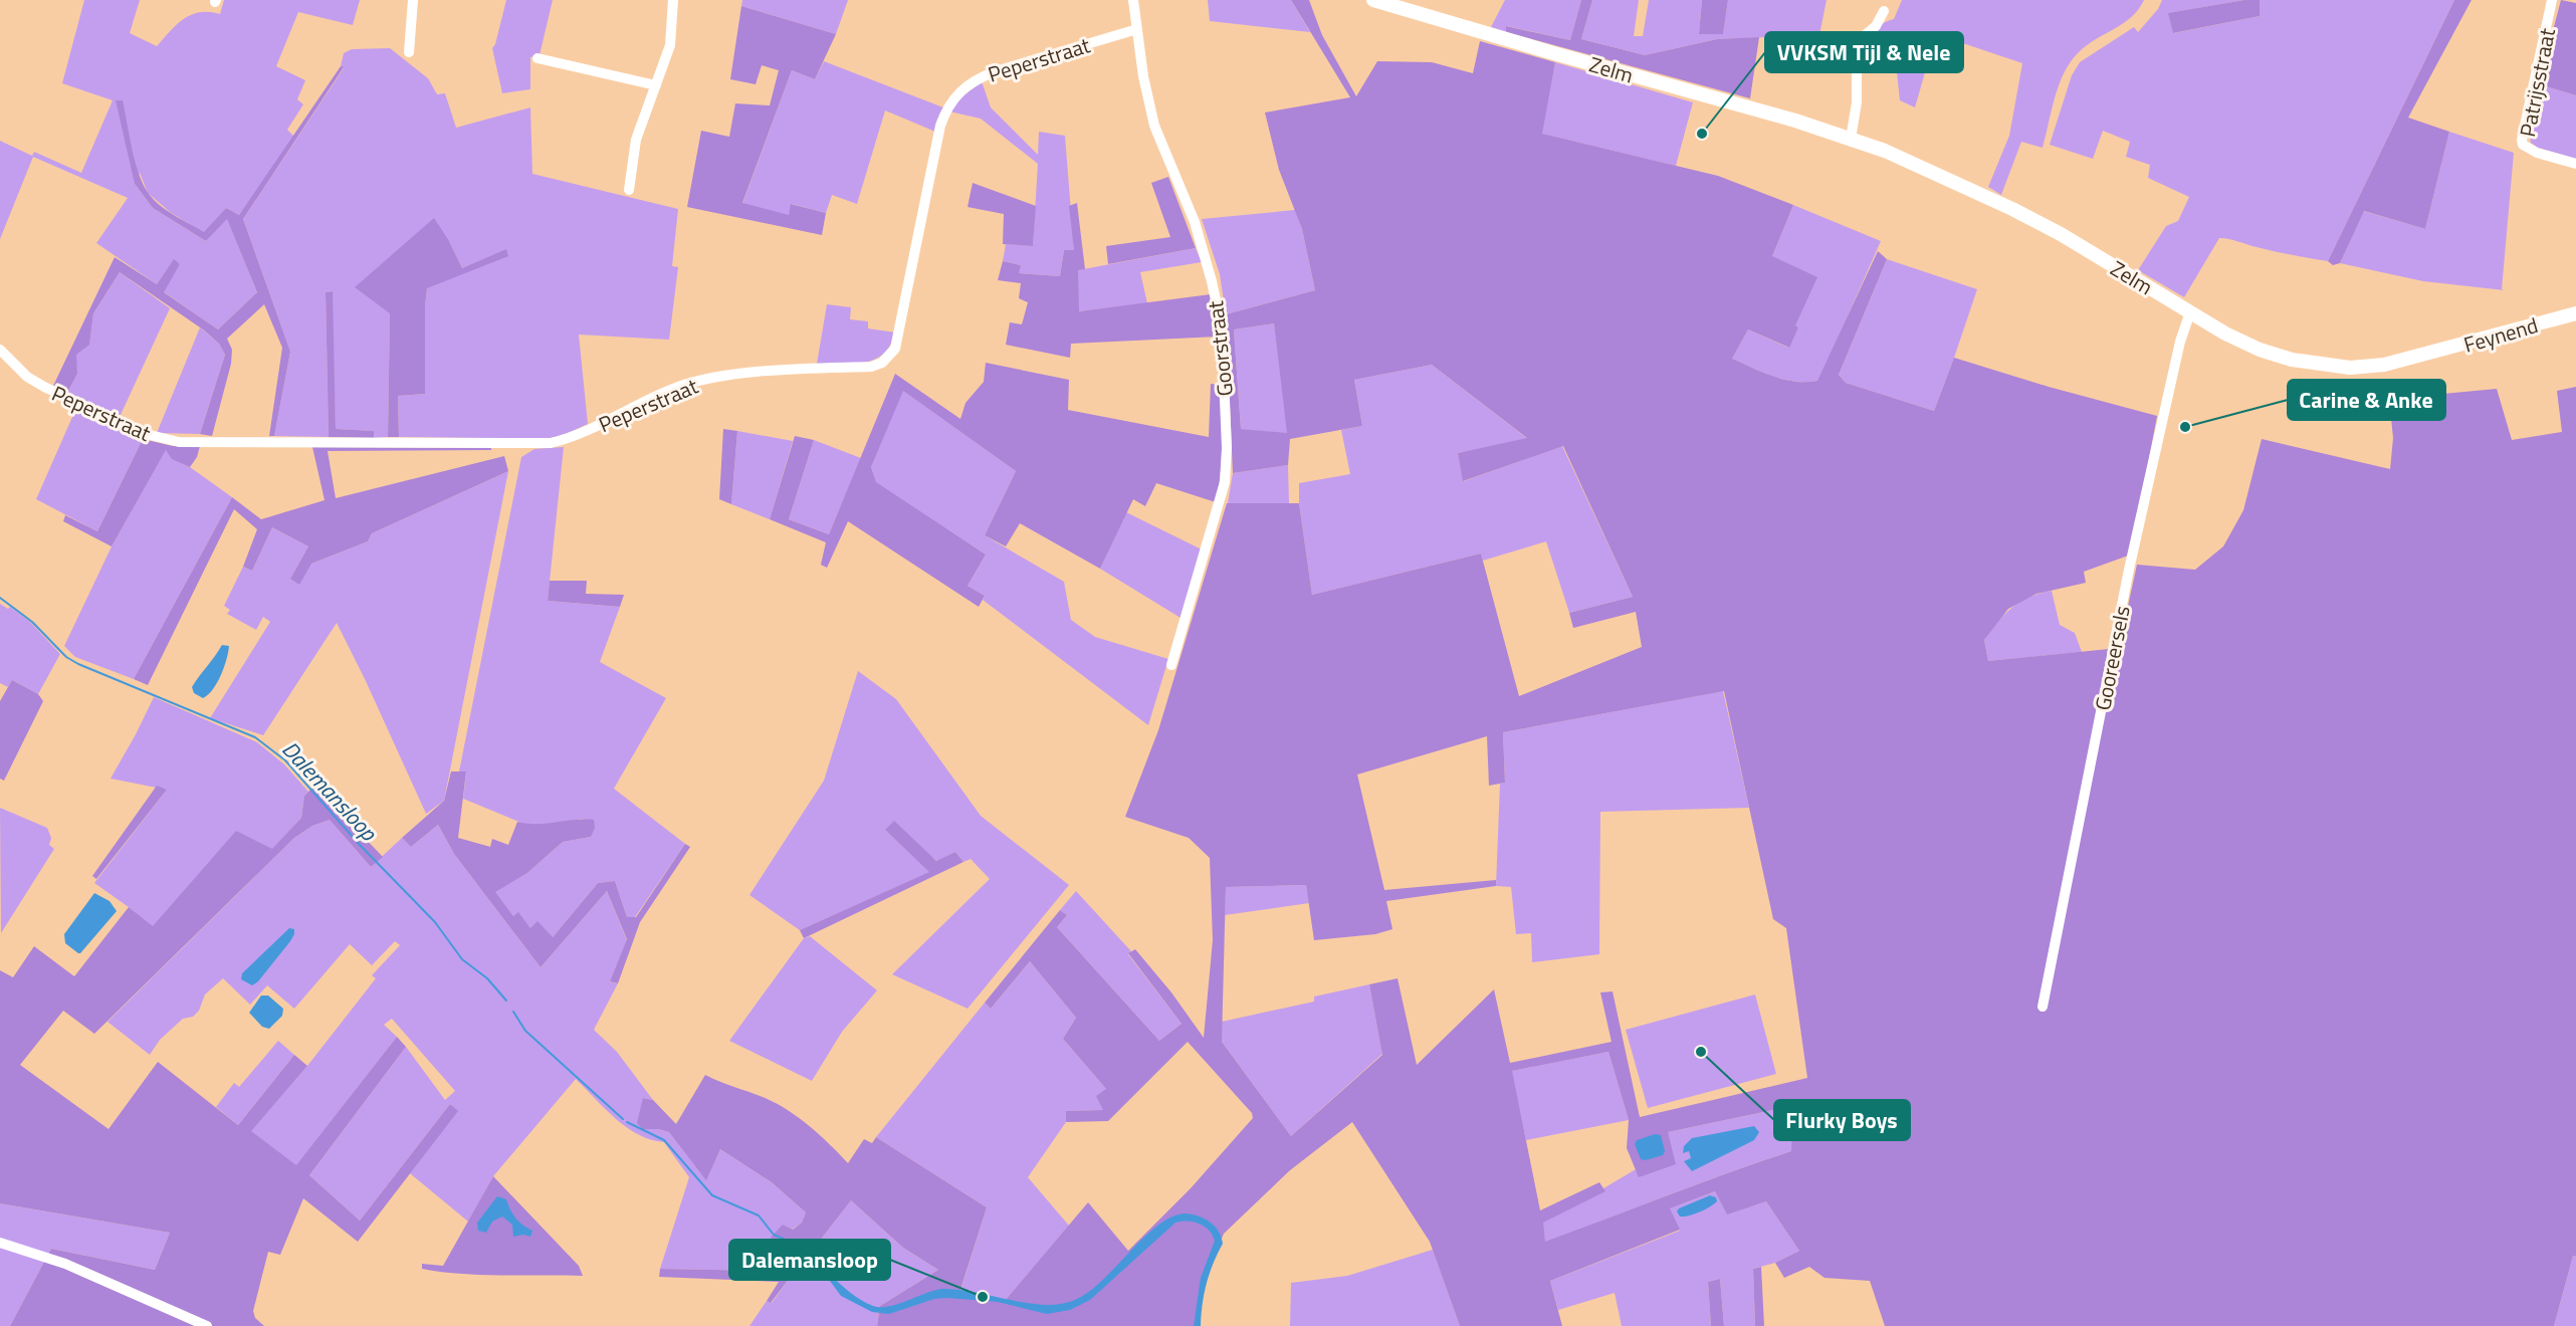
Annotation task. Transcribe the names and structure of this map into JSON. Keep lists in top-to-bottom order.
{
  "streets": {
    "street": [
      "Peperstraat",
      "Zelm",
      "Patrijsstraat",
      "Feynend",
      "Goorstraat",
      "Gooreersels"
    ]
  },
  "crossings": [
    ["Peperstraat", "Goorstraat"],
    ["Zelm", "Feynend"],
    ["Zelm", "Gooreersels"]
  ],
  "water": ["Dalemansloop"],
  "places": [
    "VVKSM Tijl & Nele",
    "Carine & Anke",
    "Flurky Boys",
    "Dalemansloop"
  ]
}
